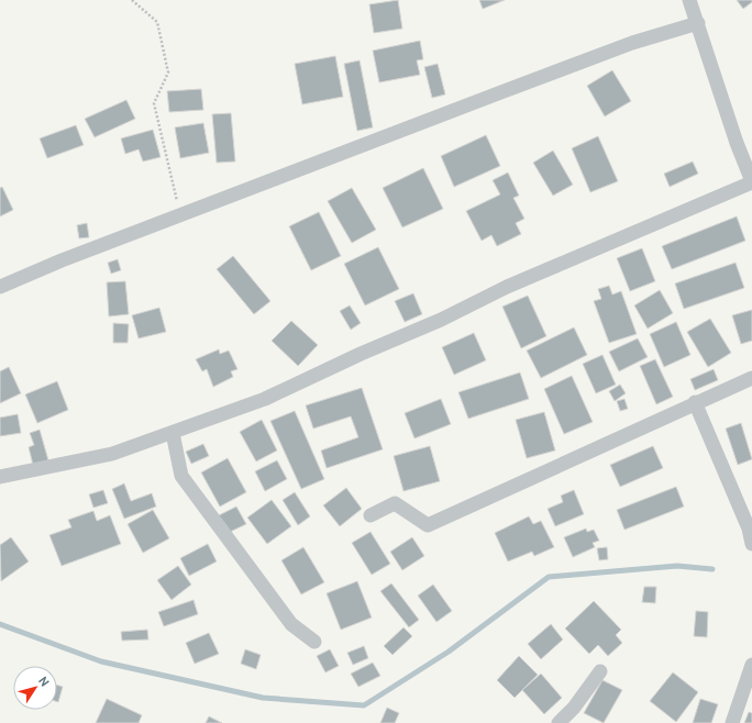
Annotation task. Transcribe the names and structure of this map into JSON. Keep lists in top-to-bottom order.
{
  "north": "top right"
}
